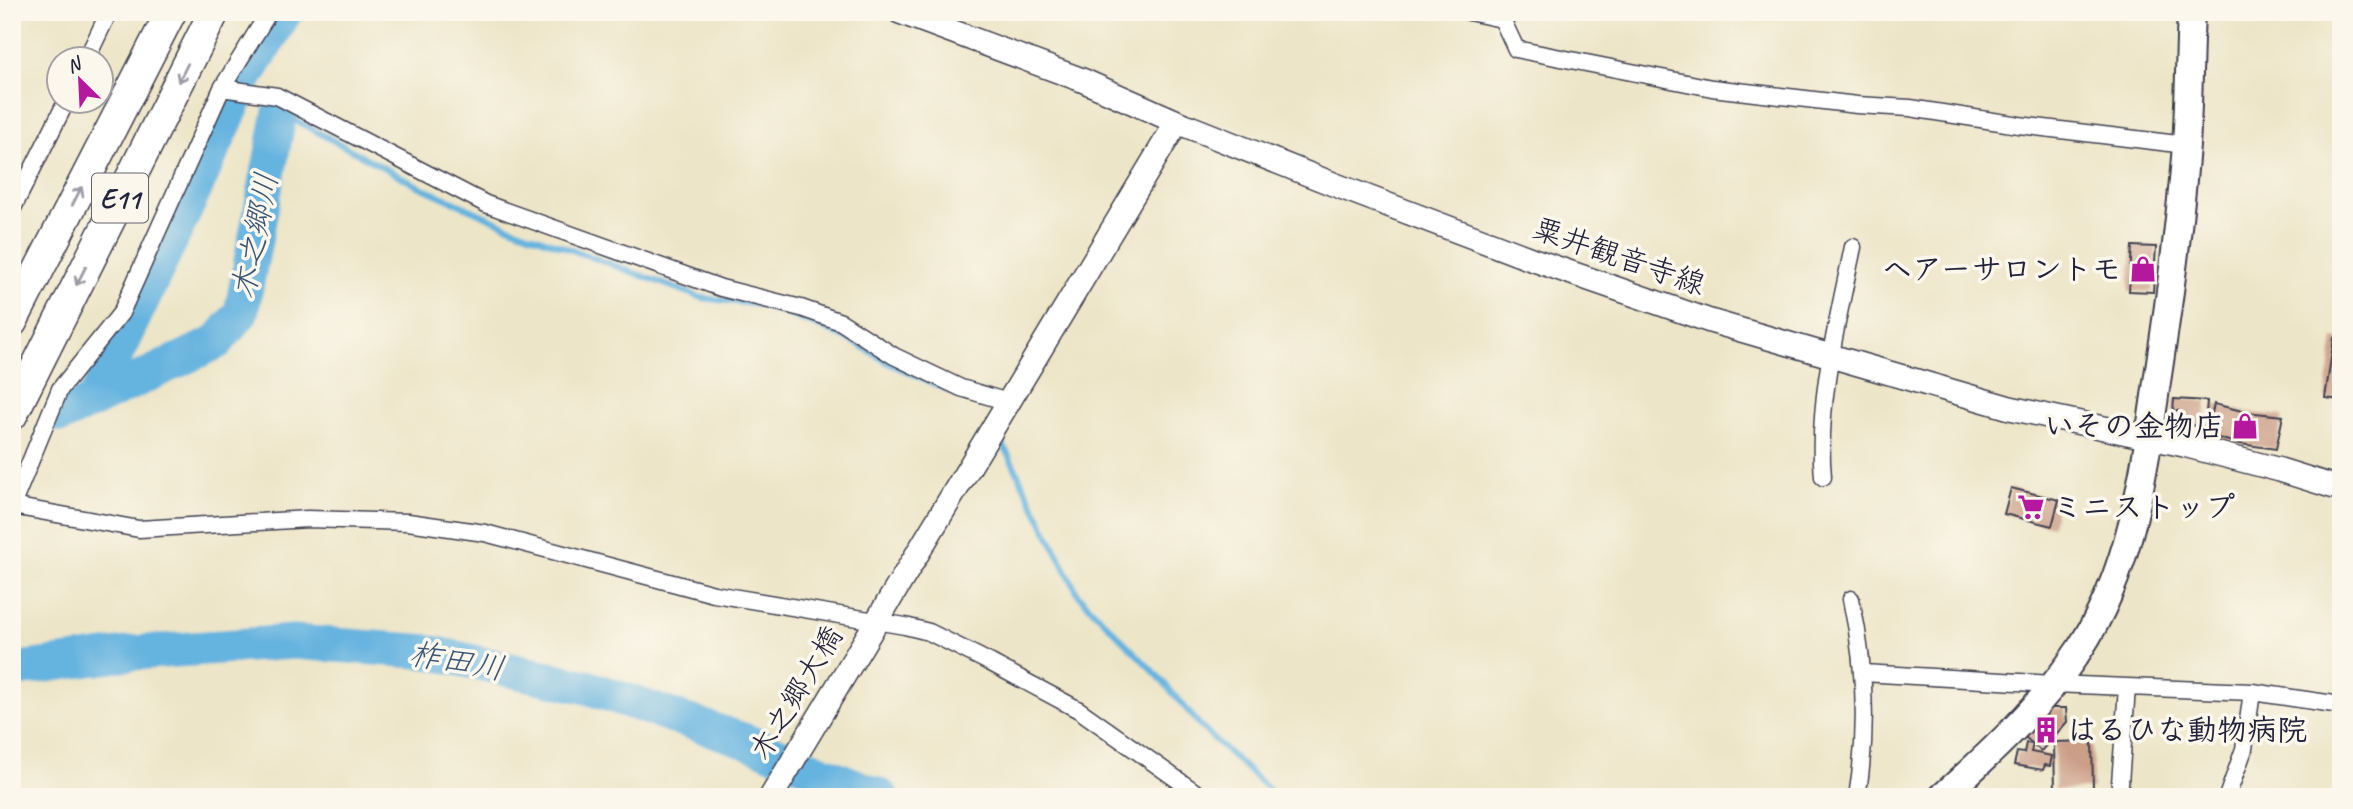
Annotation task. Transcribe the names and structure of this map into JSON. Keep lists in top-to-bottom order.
{
  "streets": {
    "highway": ["E11"],
    "main road": ["粟井観音寺線", "木之郷大橋"]
  },
  "crossings": [
    ["粟井観音寺線", "木之郷大橋"]
  ],
  "water": ["木之郷川", "柞田川"],
  "places": {
    "shop": ["ヘアーサロントモ", "いその金物店"],
    "supermarket": ["ミニストップ"],
    "building": ["はるひな動物病院"]
  },
  "north": "top left"
}
